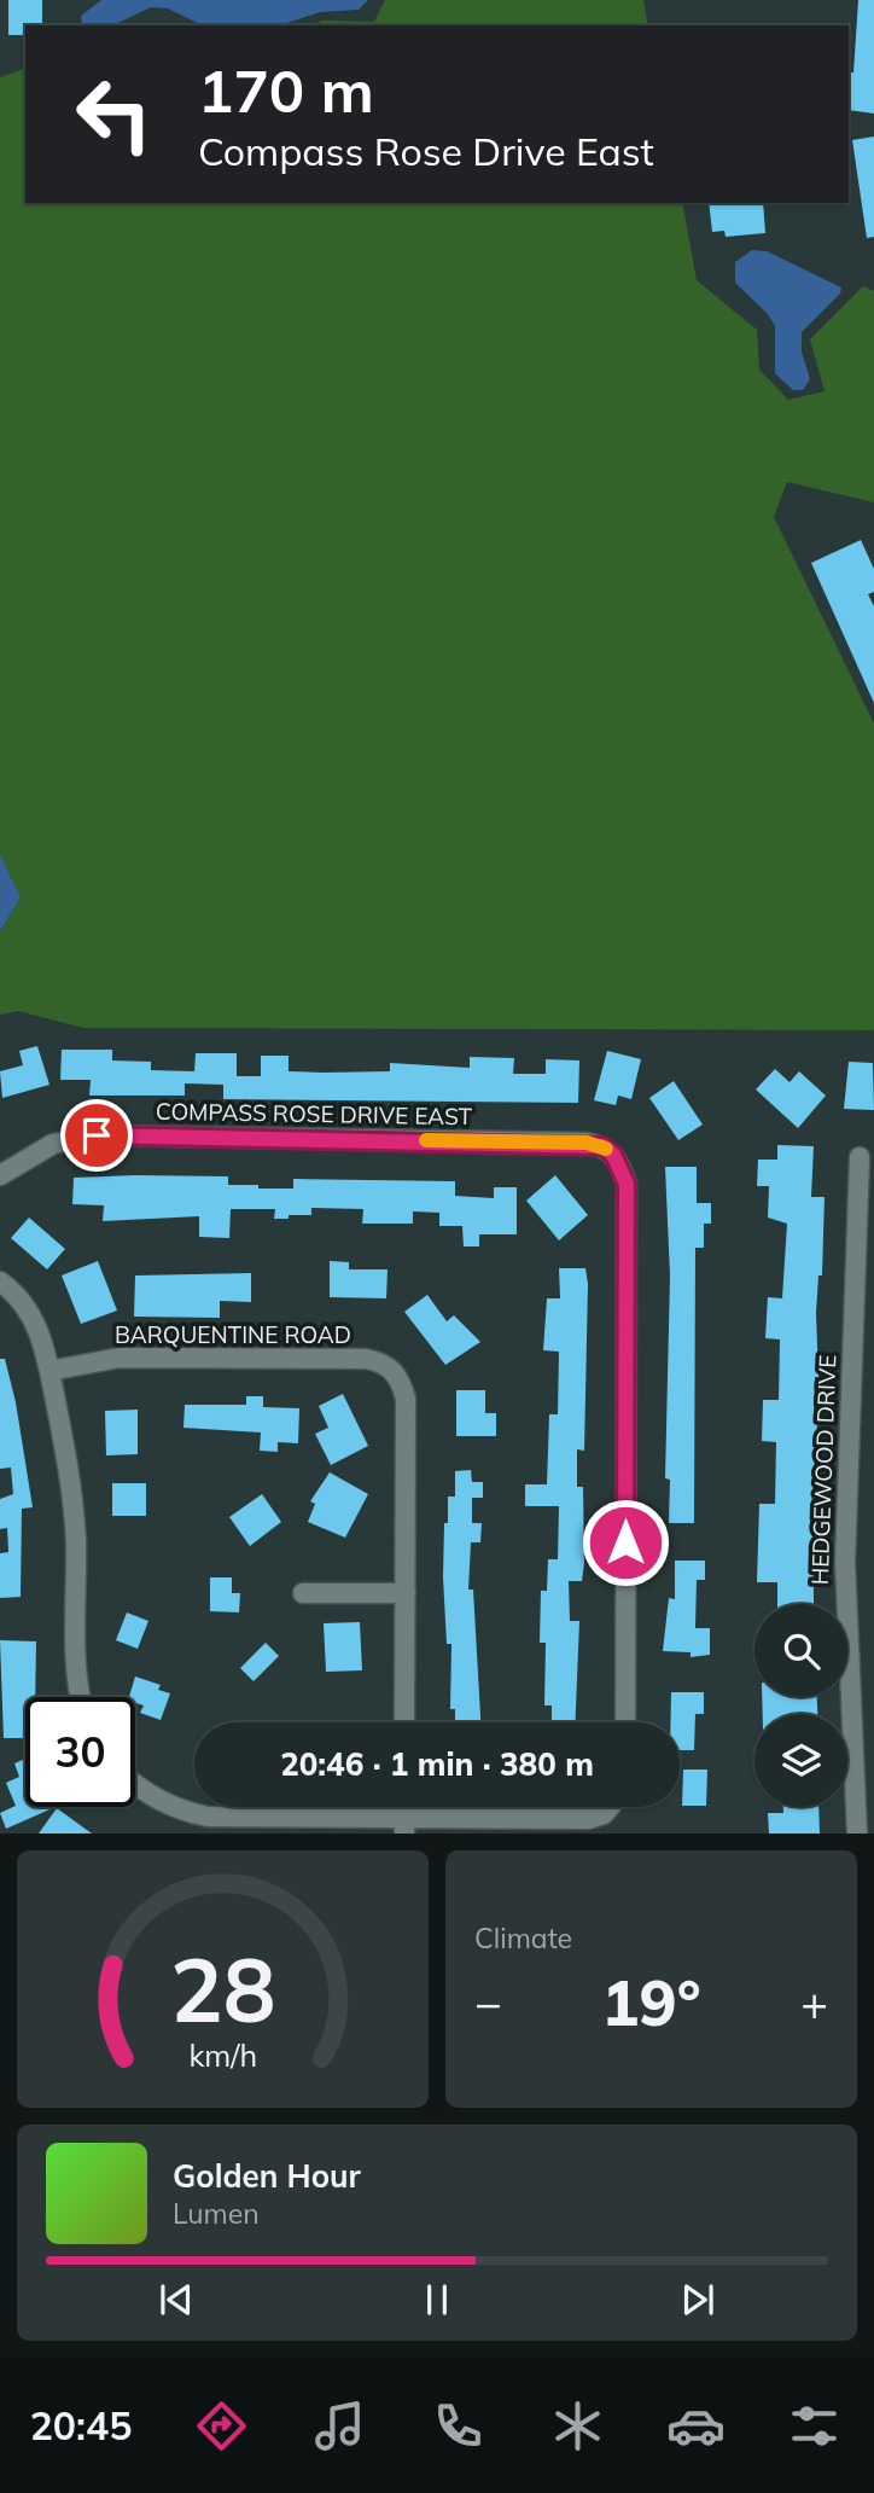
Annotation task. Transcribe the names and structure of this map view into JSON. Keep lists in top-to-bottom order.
{
  "streets": {
    "street": ["COMPASS ROSE DRIVE EAST", "BARQUENTINE ROAD", "HEDGEWOOD DRIVE"]
  },
  "page": {
    "turn": ["170 m", "Compass Rose Drive East"],
    "limit": "30",
    "trip": "20:46 · 1 min · 380 m",
    "tile": "Climate",
    "heat": ["−", "19°", "+"],
    "song": ["Golden Hour", "Lumen"],
    "tabs": "20:45",
    "gauge": ["28", "km/h"]
  }
}
